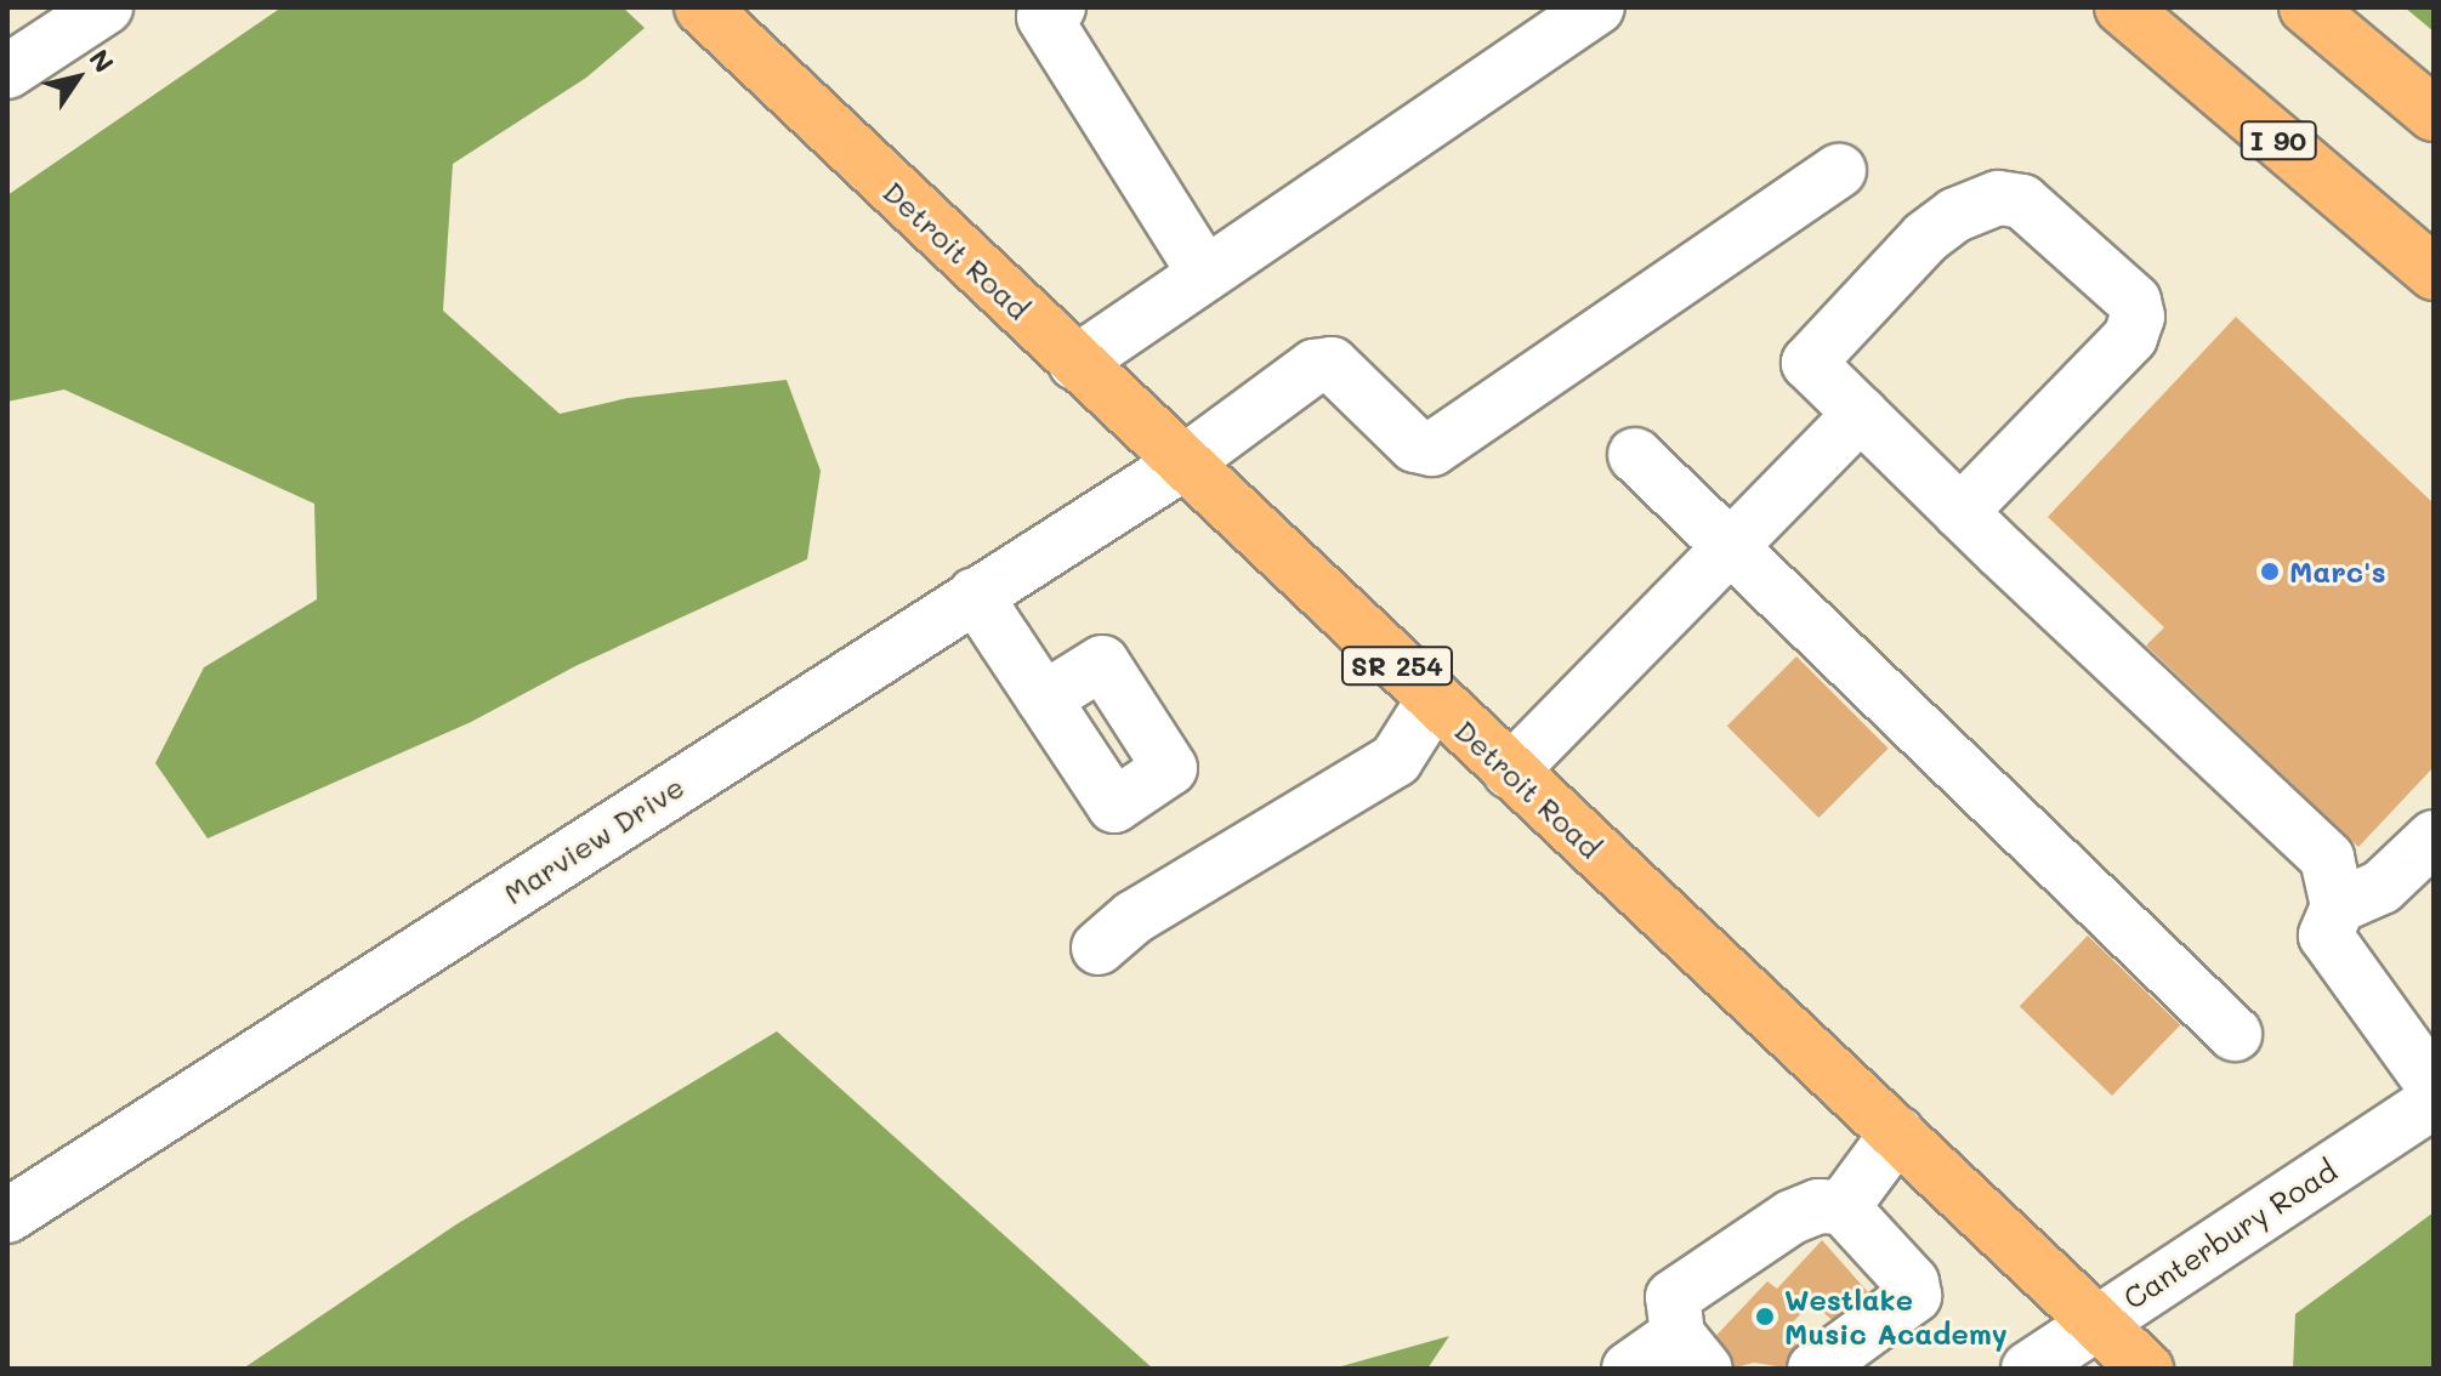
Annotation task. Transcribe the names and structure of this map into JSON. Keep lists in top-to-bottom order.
{
  "streets": {
    "main road": ["I 90", "Detroit Road", "SR 254"],
    "street": ["Marview Drive", "Canterbury Road"]
  },
  "crossings": [
    ["Detroit Road", "Marview Drive"],
    ["Detroit Road", "Canterbury Road"]
  ],
  "places": ["Marc's", "Westlake Music Academy"],
  "north": "top right"
}
